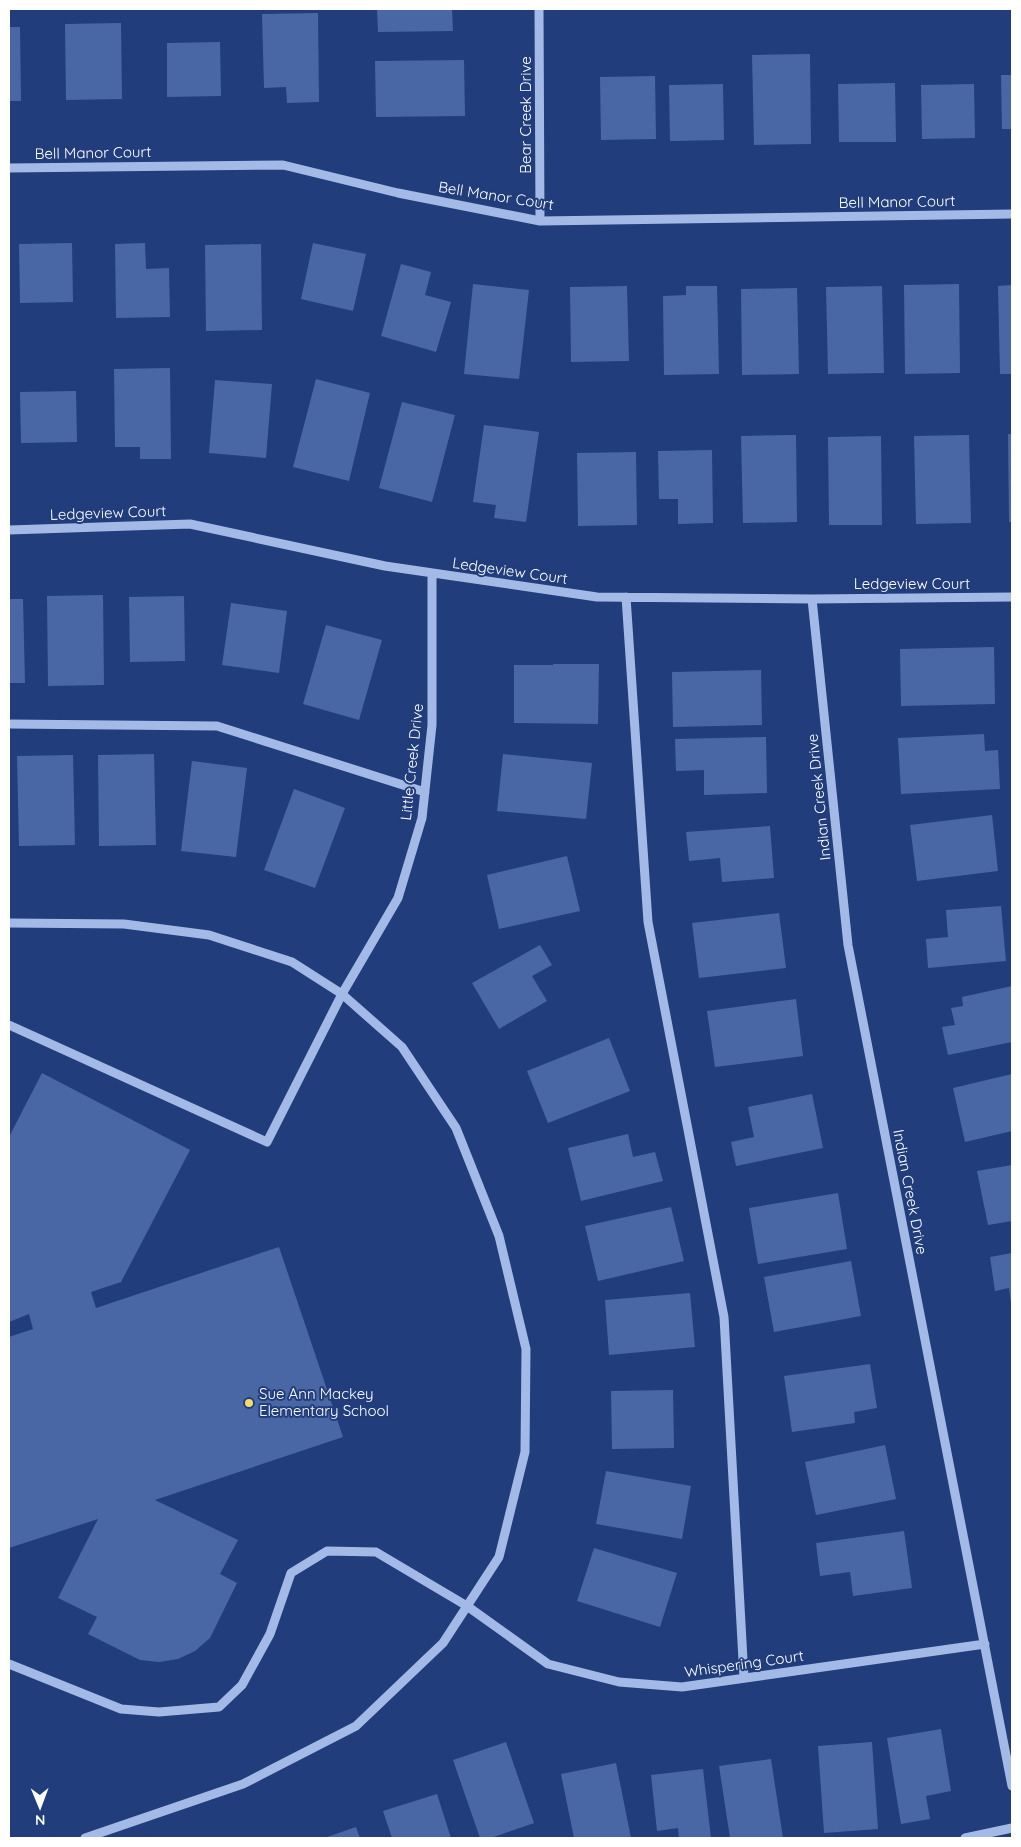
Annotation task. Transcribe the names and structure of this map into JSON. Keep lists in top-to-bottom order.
{
  "streets": {
    "street": [
      "Bear Creek Drive",
      "Bell Manor Court",
      "Ledgeview Court",
      "Little Creek Drive",
      "Indian Creek Drive",
      "Whispering Court"
    ]
  },
  "crossings": [
    ["Bear Creek Drive", "Bell Manor Court"],
    ["Ledgeview Court", "Little Creek Drive"],
    ["Ledgeview Court", "Indian Creek Drive"],
    ["Indian Creek Drive", "Whispering Court"]
  ],
  "places": ["Sue Ann Mackey Elementary School"],
  "north": "bottom"
}
